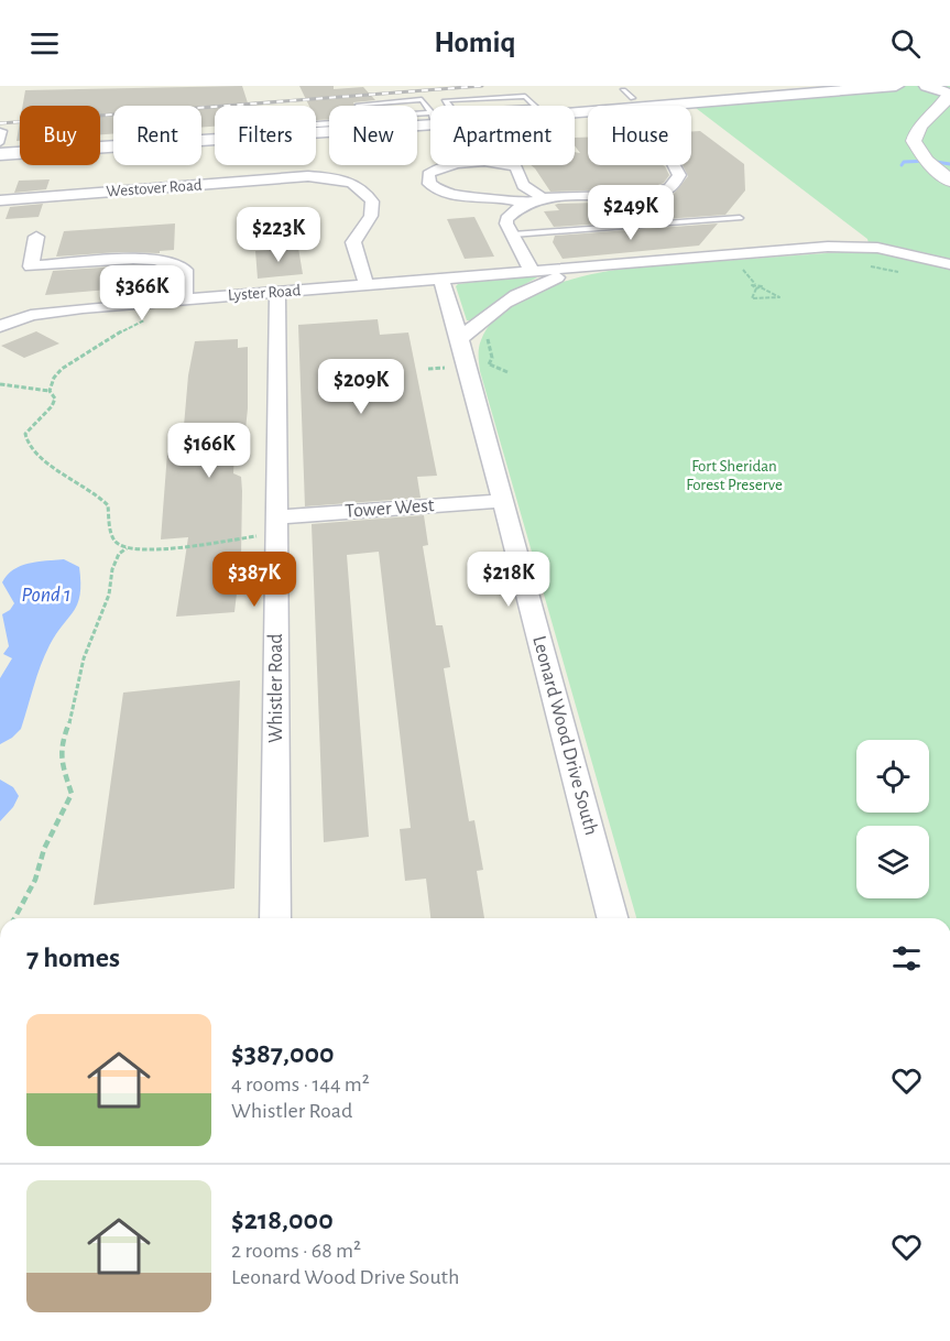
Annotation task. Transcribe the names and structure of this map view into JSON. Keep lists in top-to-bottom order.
{
  "streets": {
    "street": [
      "Westover Road",
      "Lyster Road",
      "Tower West",
      "Whistler Road",
      "Leonard Wood Drive South"
    ]
  },
  "crossings": [
    ["Westover Road", "Lyster Road"],
    ["Lyster Road", "Whistler Road"],
    ["Lyster Road", "Leonard Wood Drive South"],
    ["Tower West", "Whistler Road"],
    ["Tower West", "Leonard Wood Drive South"]
  ],
  "water": ["Pond 1"],
  "parks": ["Fort Sheridan Forest Preserve"],
  "page": {
    "header": "Homiq",
    "chip": [
      "Buy",
      "Rent",
      "Filters",
      "New",
      "Apartment",
      "House"
    ],
    "price": [
      "$249K",
      "$223K",
      "$366K",
      "$209K",
      "$166K",
      "$387K",
      "$218K"
    ],
    "heading": "7 homes",
    "list": [
      {
        "name": "$387,000",
        "note": "4 rooms · 144 m² · Whistler Road"
      },
      {
        "name": "$218,000",
        "note": "2 rooms · 68 m² · Leonard Wood Drive South"
      }
    ]
  }
}
